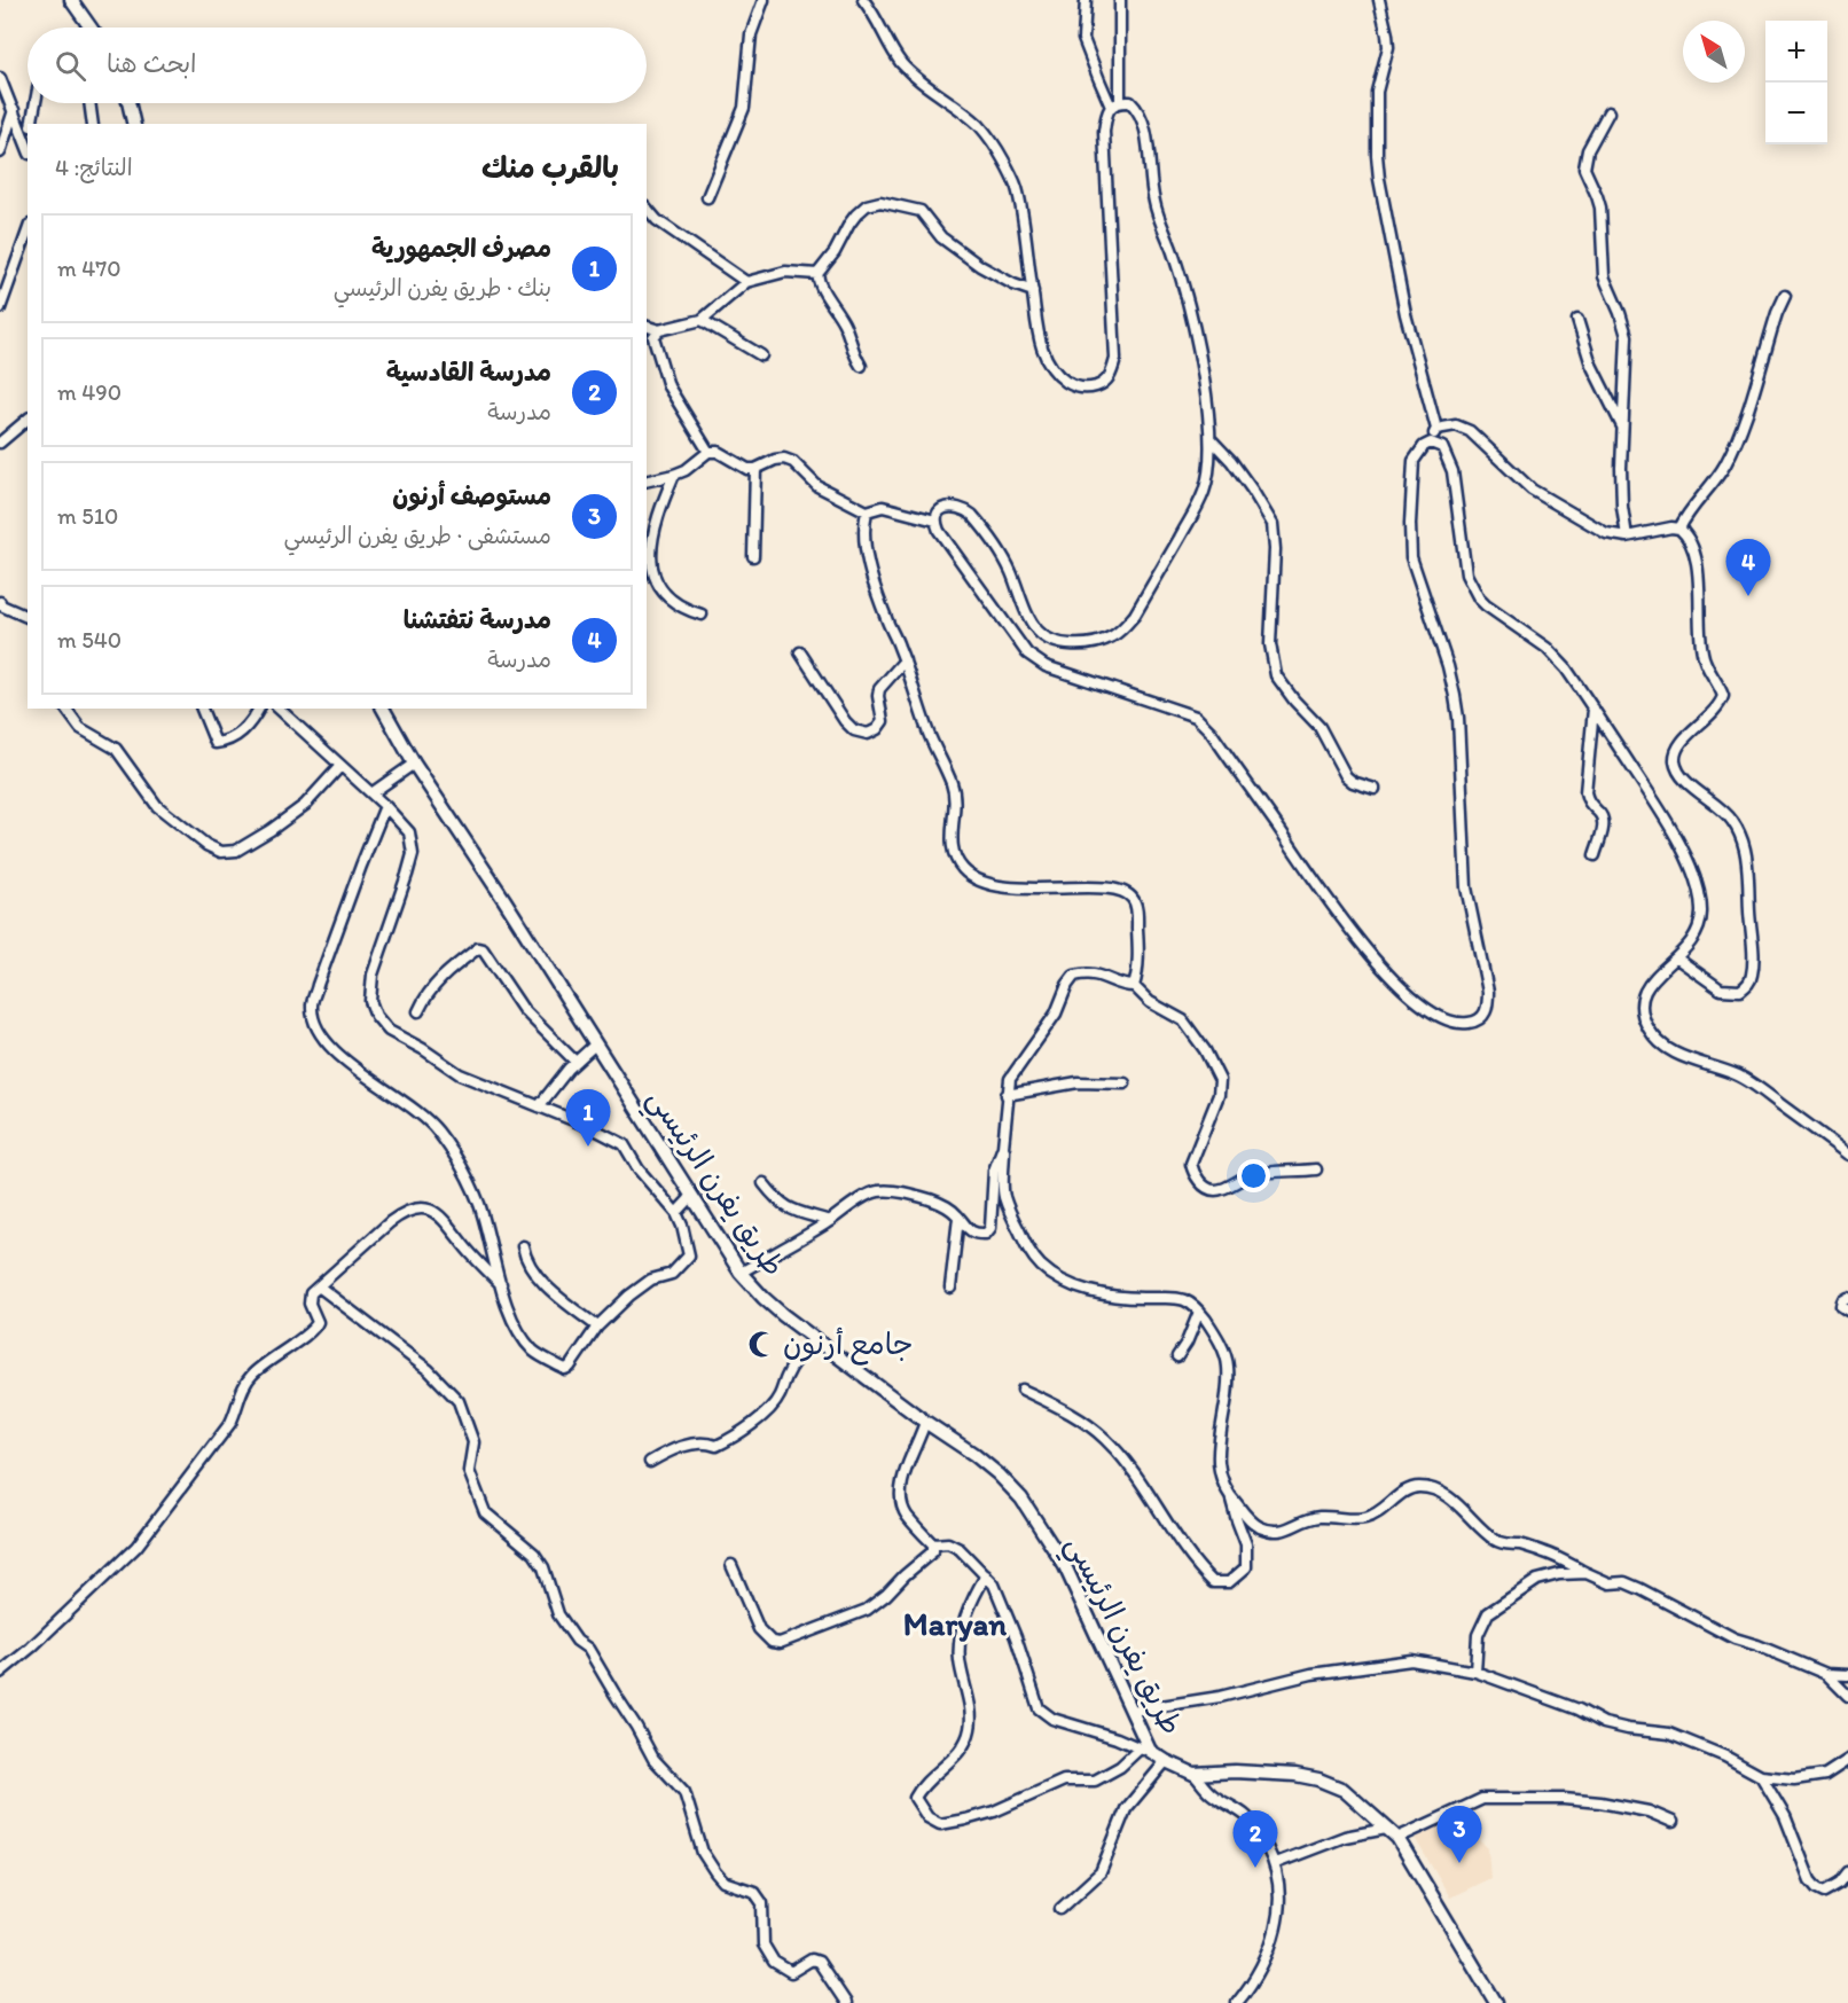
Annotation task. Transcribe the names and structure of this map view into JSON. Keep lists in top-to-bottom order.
{
  "streets": {
    "main road": ["طريق يفرن الرئيسي"]
  },
  "districts": ["Maryan"],
  "places": {
    "mosque": ["جامع أرنون"]
  },
  "north": "top left",
  "page": {
    "map_buttons": ["+", "−"],
    "search": "ابحث هنا",
    "heading": ["بالقرب منك", "النتائج: 4"],
    "list": [
      {
        "mark": "1",
        "name": "مصرف الجمهورية",
        "note": "بنك · طريق يفرن الرئيسي",
        "value": "470 m"
      },
      {
        "mark": "2",
        "name": "مدرسة القادسية",
        "note": "مدرسة",
        "value": "490 m"
      },
      {
        "mark": "3",
        "name": "مستوصف أرنون",
        "note": "مستشفى · طريق يفرن الرئيسي",
        "value": "510 m"
      },
      {
        "mark": "4",
        "name": "مدرسة نتفتشنا",
        "note": "مدرسة",
        "value": "540 m"
      }
    ],
    "pins": [
      "4",
      "1",
      "3",
      "2"
    ]
  }
}
